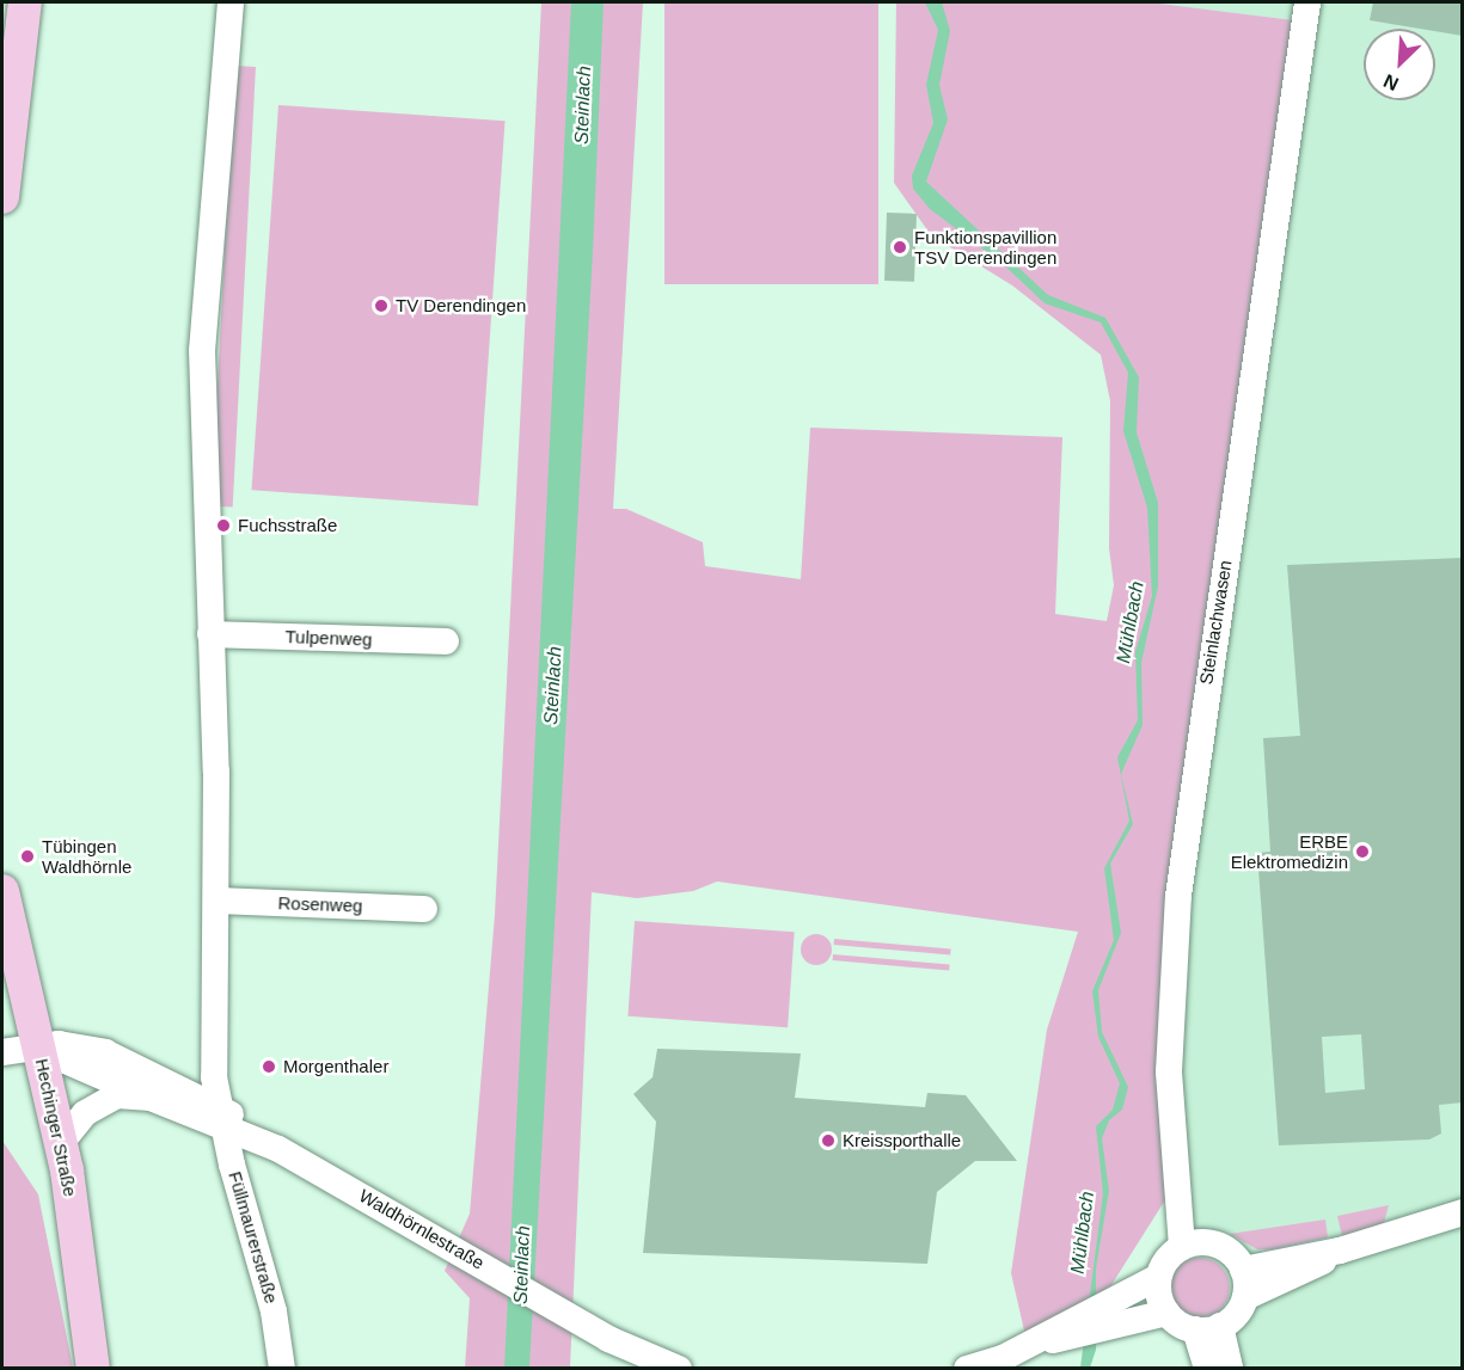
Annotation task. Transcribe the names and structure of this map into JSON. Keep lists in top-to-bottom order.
{
  "streets": {
    "main road": ["Hechinger Straße"],
    "street": [
      "Steinlachwasen",
      "Tulpenweg",
      "Rosenweg",
      "Waldhörnlestraße",
      "Füllmaurerstraße"
    ]
  },
  "crossings": [
    ["Hechinger Straße", "Waldhörnlestraße"],
    ["Waldhörnlestraße", "Füllmaurerstraße"]
  ],
  "water": ["Steinlach", "Mühlbach"],
  "places": [
    "Funktionspavillion TSV Derendingen",
    "TV Derendingen",
    "Fuchsstraße",
    "ERBE Elektromedizin",
    "Tübingen Waldhörnle",
    "Morgenthaler",
    "Kreissporthalle"
  ],
  "north": "bottom left"
}
